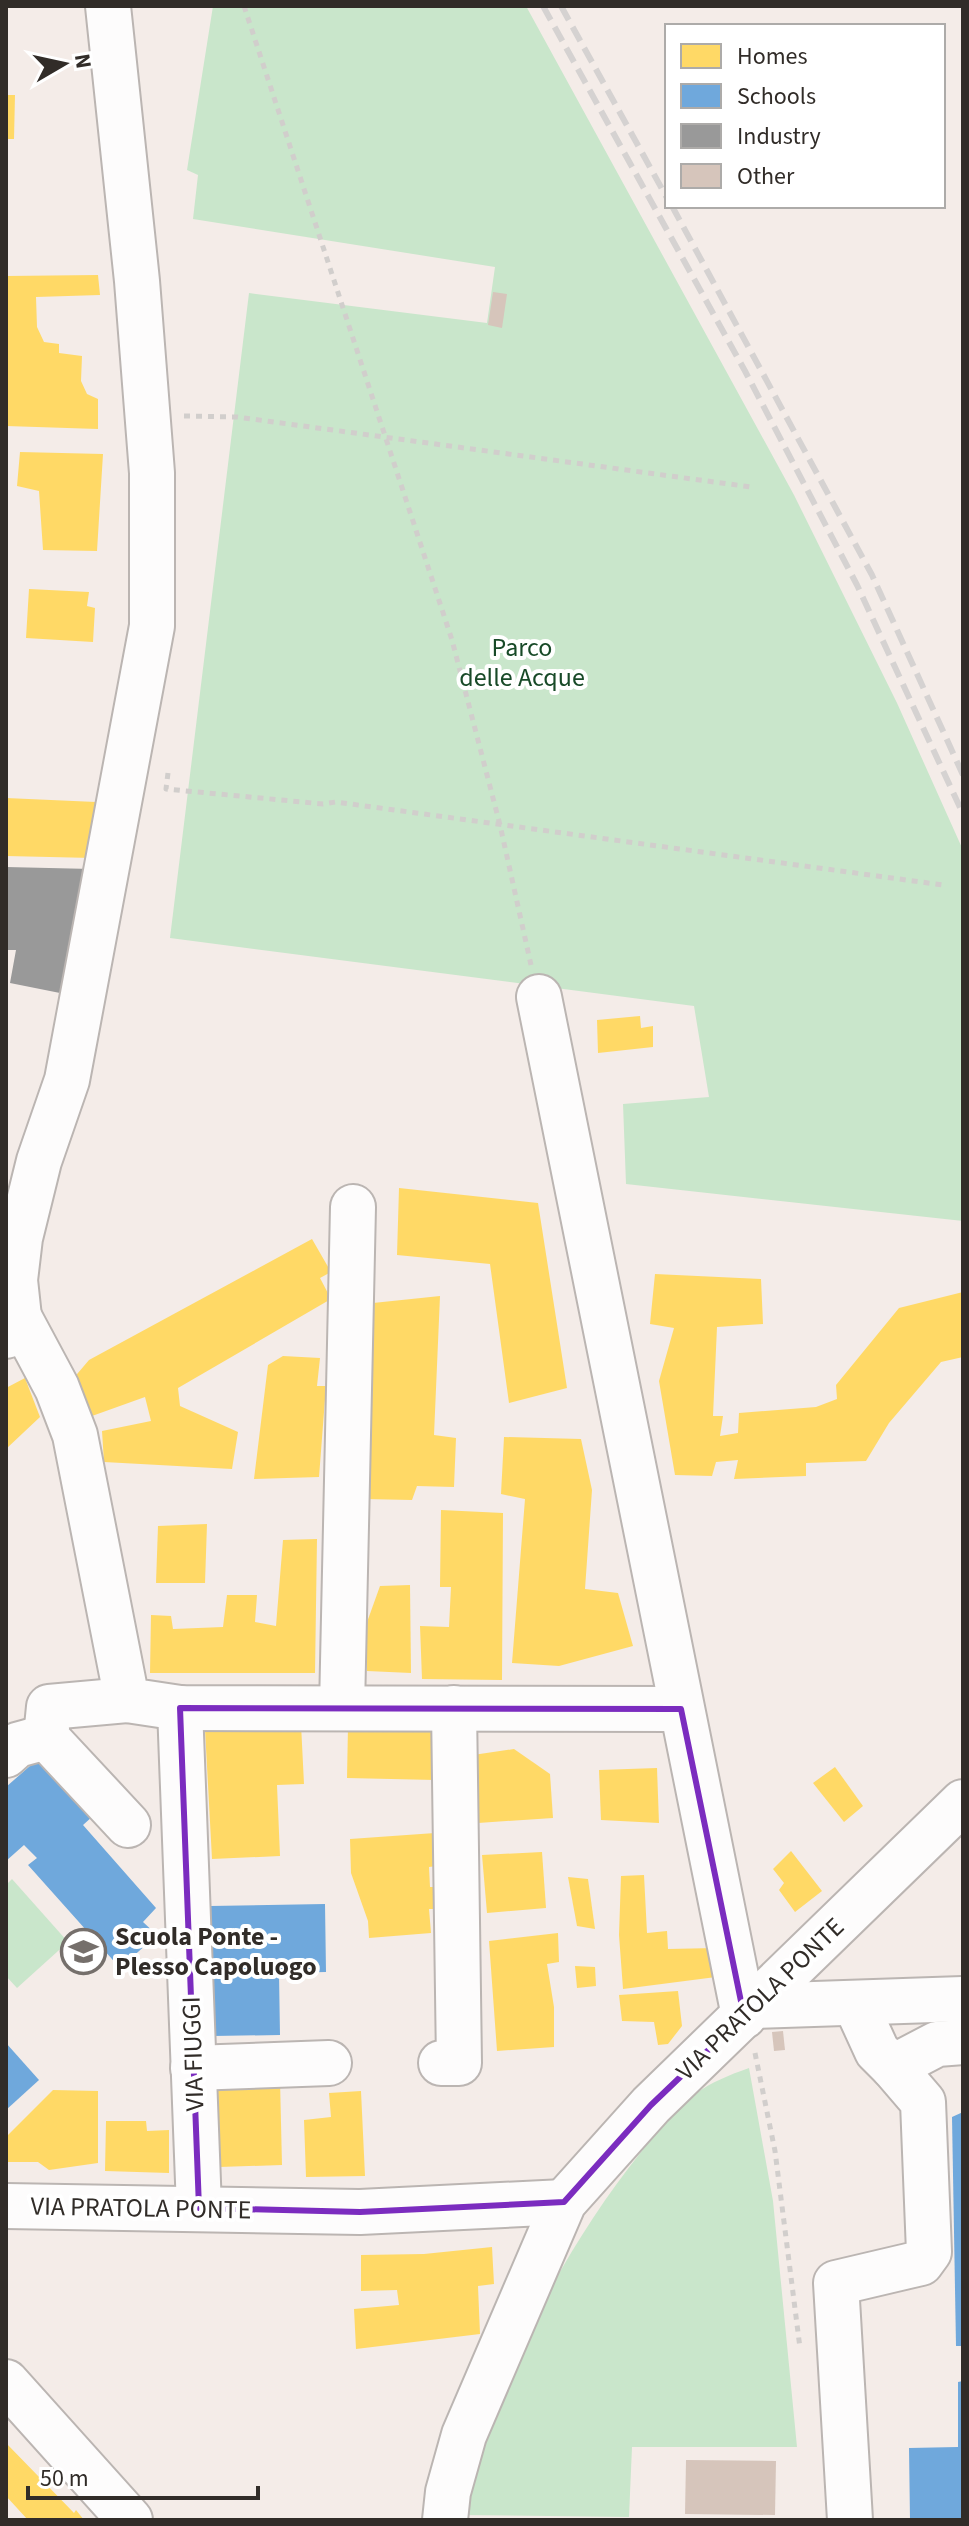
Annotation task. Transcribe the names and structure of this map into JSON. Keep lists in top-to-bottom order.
{
  "streets": {
    "street": ["VIA PRATOLA PONTE", "VIA FIUGGI"]
  },
  "crossings": [
    ["VIA PRATOLA PONTE", "VIA FIUGGI"]
  ],
  "parks": ["Parco delle Acque"],
  "places": {
    "school or university": ["Scuola Ponte - Plesso Capoluogo"]
  },
  "legend": [
    "Homes",
    "Schools",
    "Industry",
    "Other"
  ],
  "scale_bar": "50 m",
  "north": "right"
}
